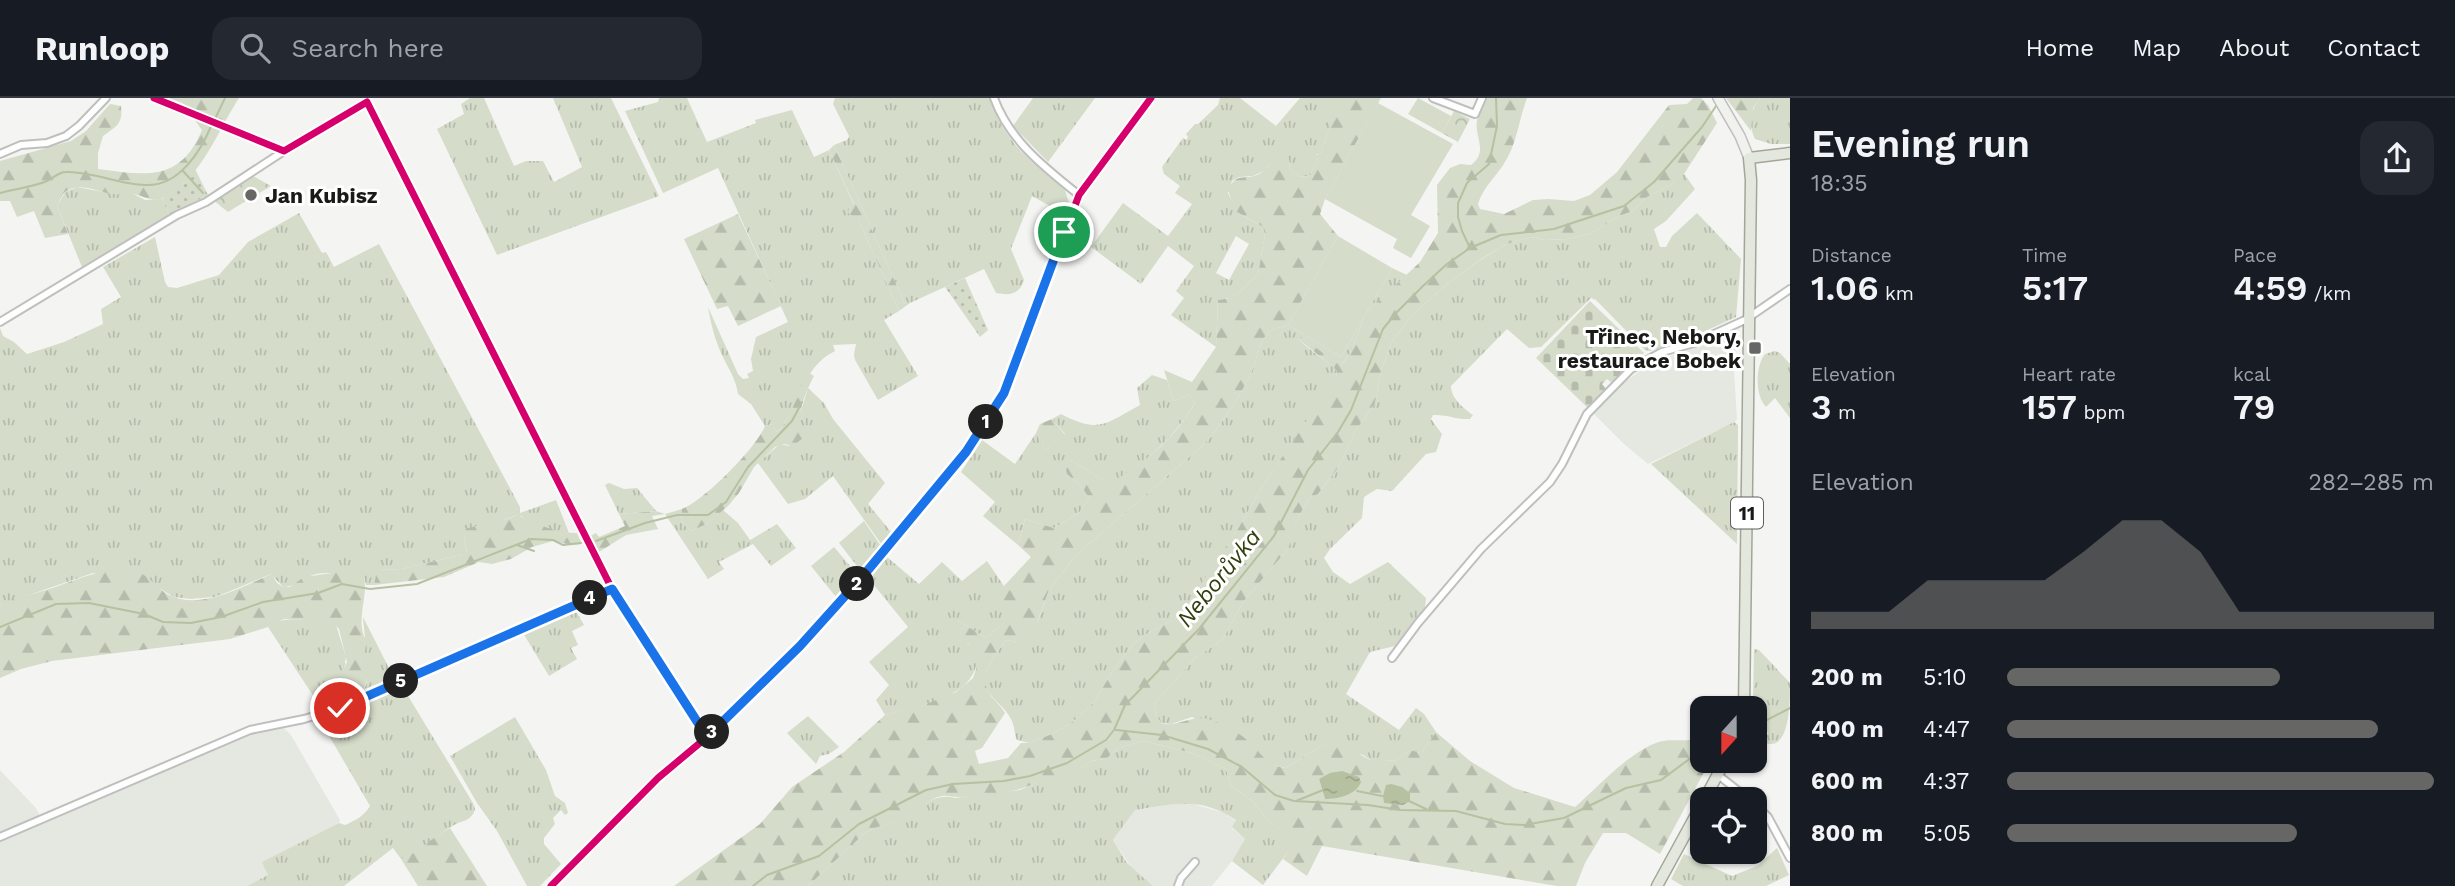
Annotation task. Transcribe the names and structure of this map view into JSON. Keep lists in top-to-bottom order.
{
  "streets": {
    "main road": ["11"]
  },
  "water": ["Neborůvka"],
  "places": {
    "other": ["Jan Kubisz"],
    "transit": ["Třinec, Nebory, restaurace Bobek"]
  },
  "north": "bottom",
  "page": {
    "header": "Runloop",
    "search": "Search here",
    "nav": [
      "Home",
      "Map",
      "About",
      "Contact"
    ],
    "heading": ["Evening run", "18:35"],
    "stats": [
      ["Distance", "1.06 km"],
      ["Time", "5:17"],
      ["Pace", "4:59 /km"],
      ["Elevation", "3 m"],
      ["Heart rate", "157 bpm"],
      ["kcal", "79"]
    ],
    "pins": [
      "1",
      "2",
      "4",
      "5",
      "3"
    ],
    "chart": ["Elevation", "282–285 m"],
    "list": [
      {
        "name": "200 m",
        "note": "5:10"
      },
      {
        "name": "400 m",
        "note": "4:47"
      },
      {
        "name": "600 m",
        "note": "4:37"
      },
      {
        "name": "800 m",
        "note": "5:05"
      }
    ]
  }
}
